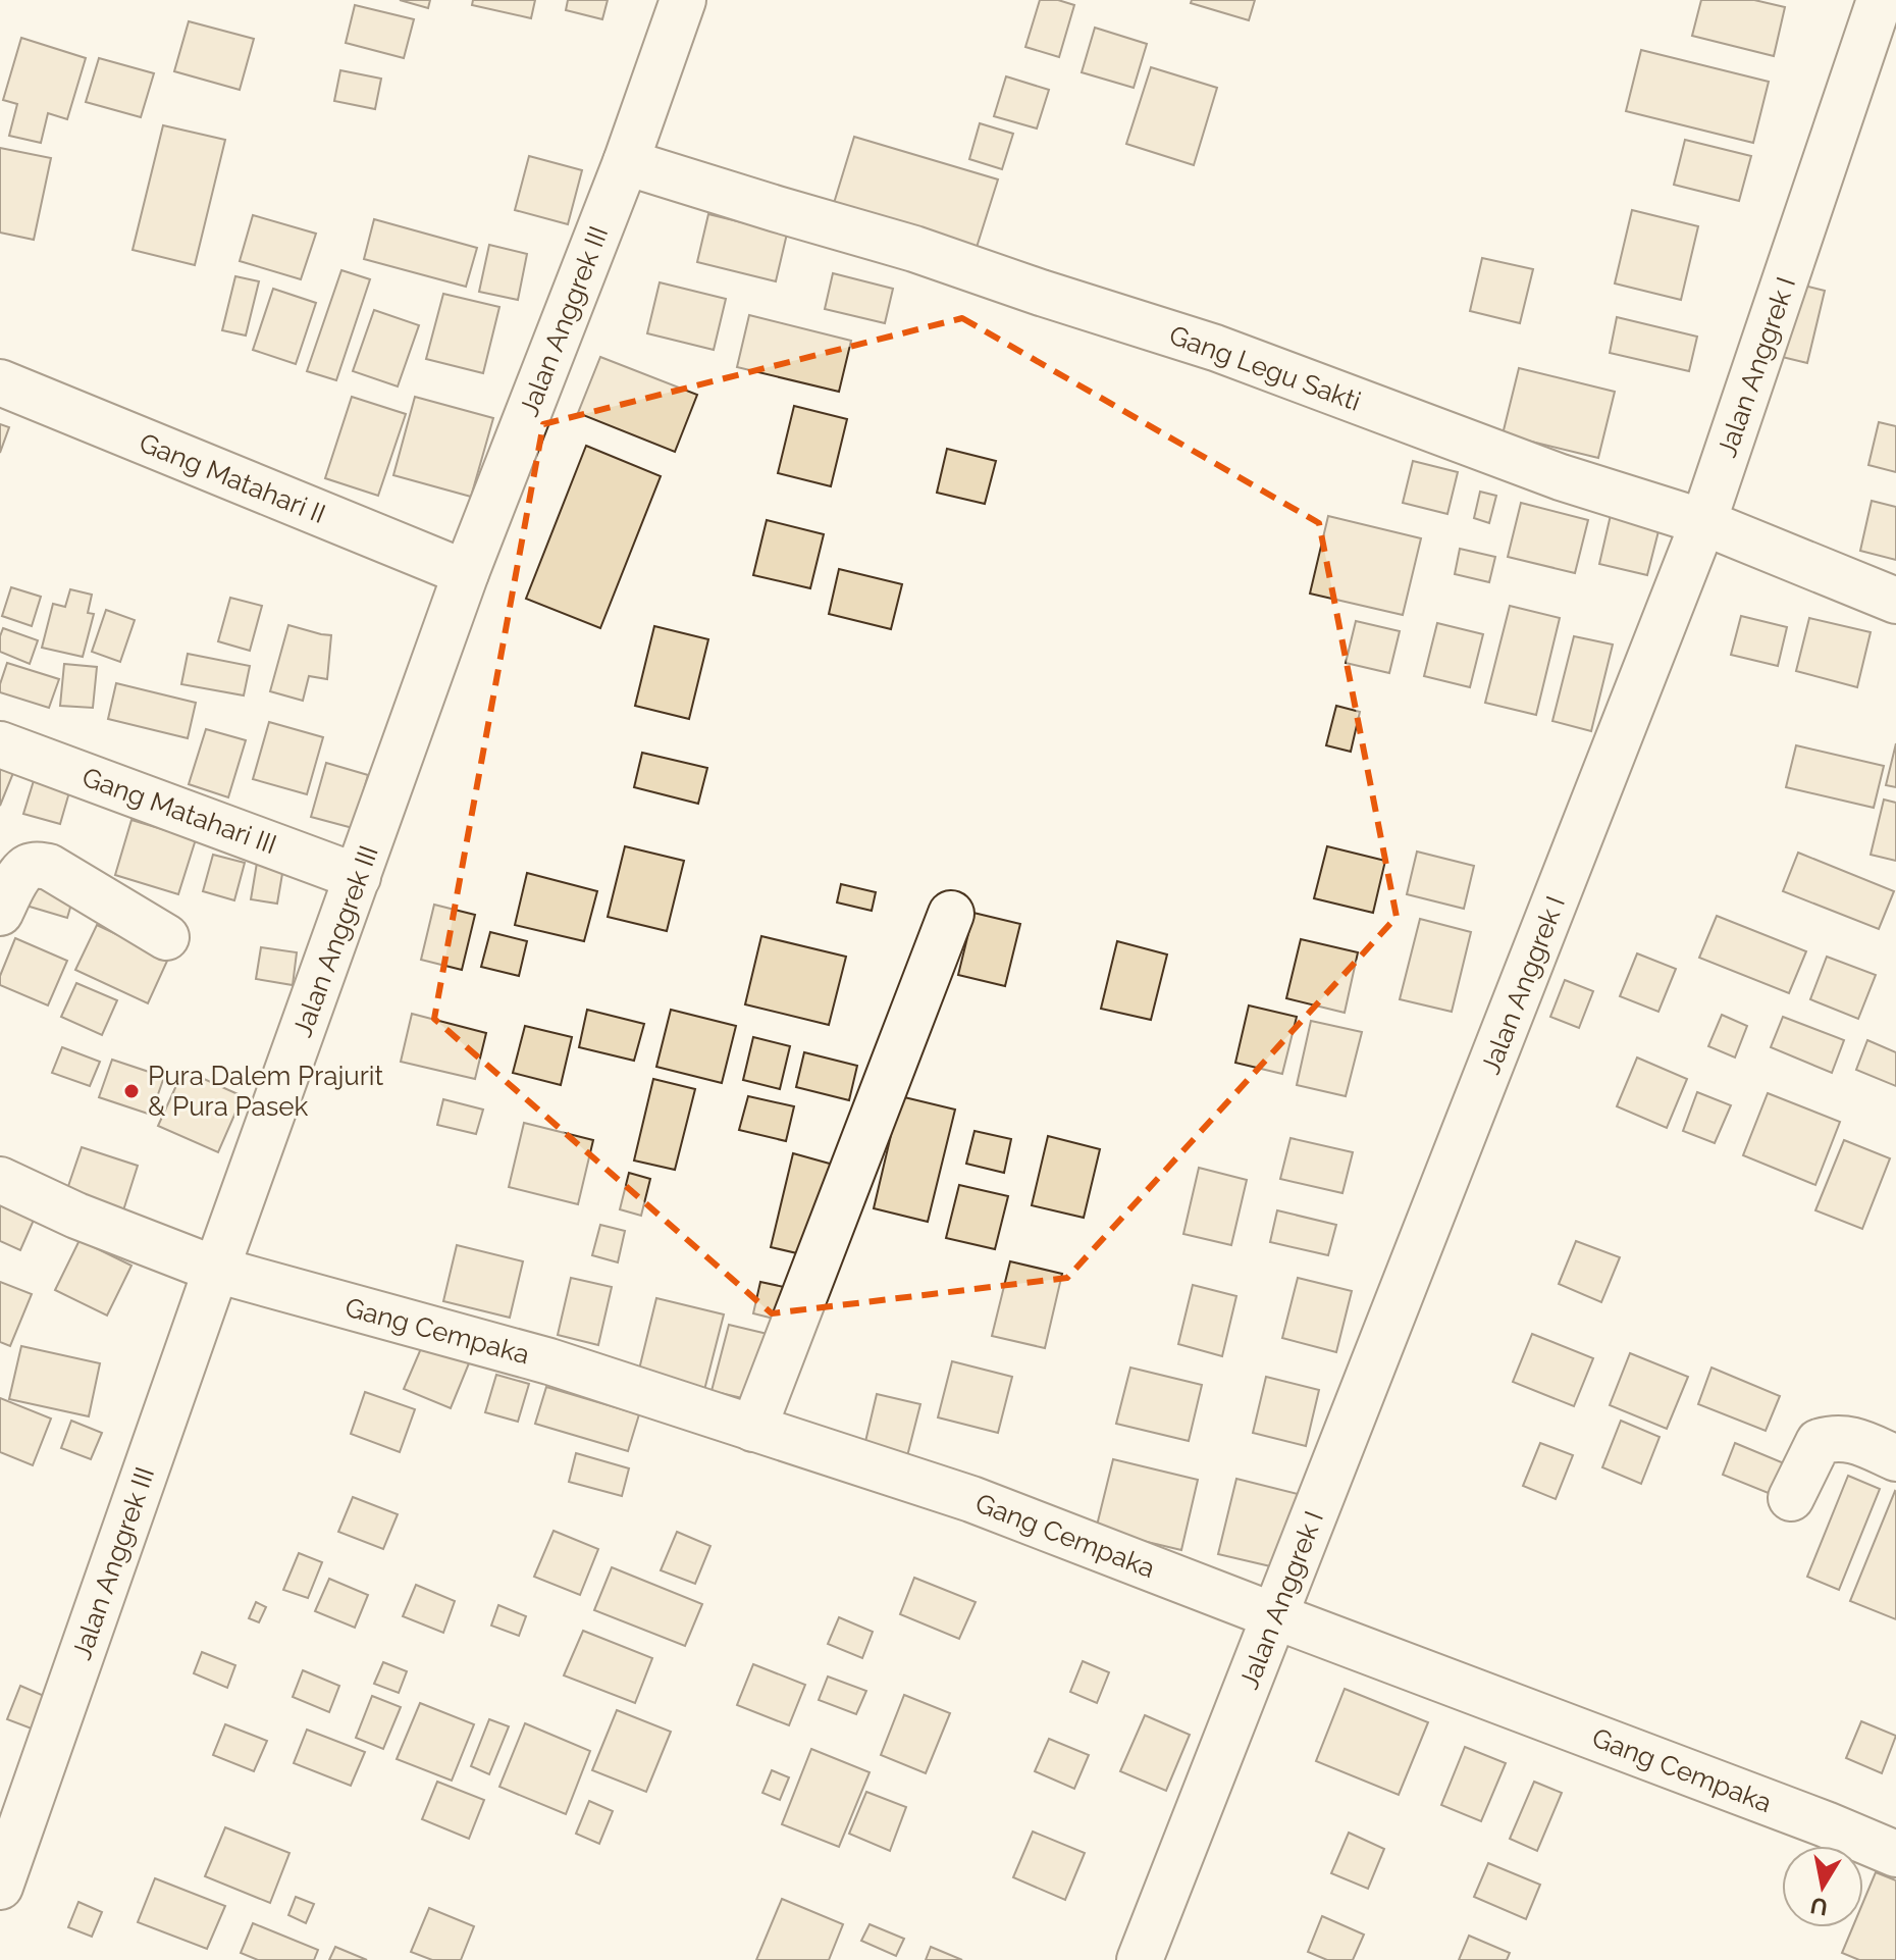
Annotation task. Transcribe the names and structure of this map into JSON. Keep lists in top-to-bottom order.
{
  "streets": {
    "street": [
      "Jalan Anggrek III",
      "Jalan Anggrek I",
      "Gang Legu Sakti",
      "Gang Matahari II",
      "Gang Matahari III",
      "Gang Cempaka"
    ]
  },
  "crossings": [
    ["Jalan Anggrek III", "Gang Legu Sakti"],
    ["Jalan Anggrek III", "Gang Matahari II"],
    ["Jalan Anggrek III", "Gang Matahari III"],
    ["Jalan Anggrek III", "Gang Cempaka"],
    ["Jalan Anggrek I", "Gang Legu Sakti"],
    ["Jalan Anggrek I", "Gang Cempaka"]
  ],
  "places": ["Pura Dalem Prajurit & Pura Pasek"],
  "north": "bottom"
}
